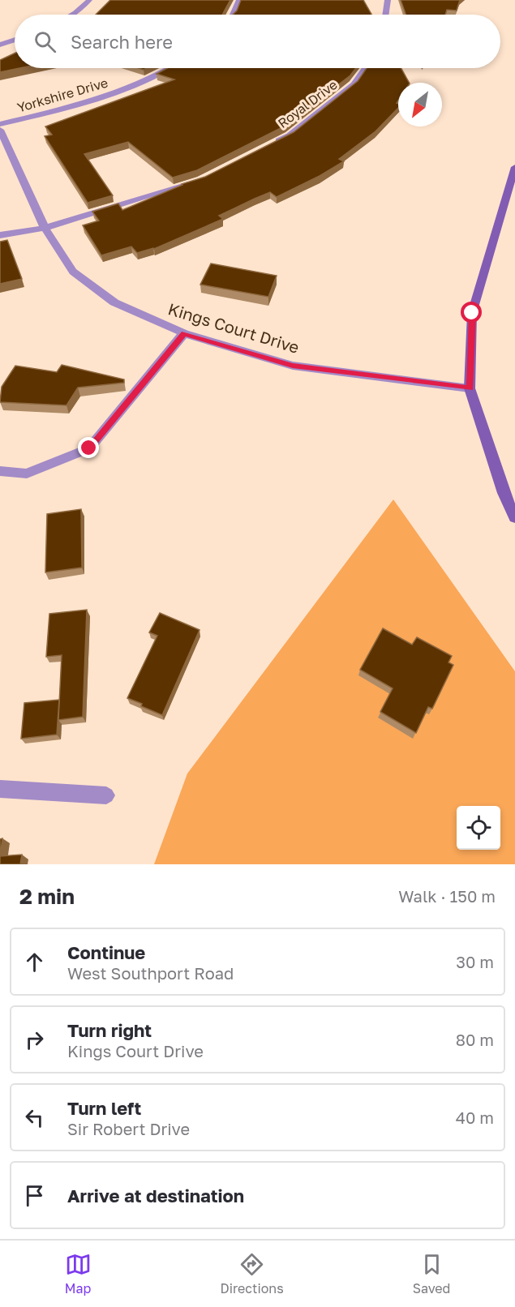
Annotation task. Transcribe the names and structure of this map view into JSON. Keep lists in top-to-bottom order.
{
  "streets": {
    "street": ["Yorkshire Drive", "Royal Drive", "Kings Court Drive"]
  },
  "north": "bottom left",
  "page": {
    "search": "Search here",
    "heading": ["2 min", "Walk · 150 m"],
    "list": [
      ["Continue", "West Southport Road", "30 m"],
      ["Turn right", "Kings Court Drive", "80 m"],
      ["Turn left", "Sir Robert Drive", "40 m"],
      "Arrive at destination"
    ],
    "nav": ["Map", "Directions", "Saved"]
  }
}
